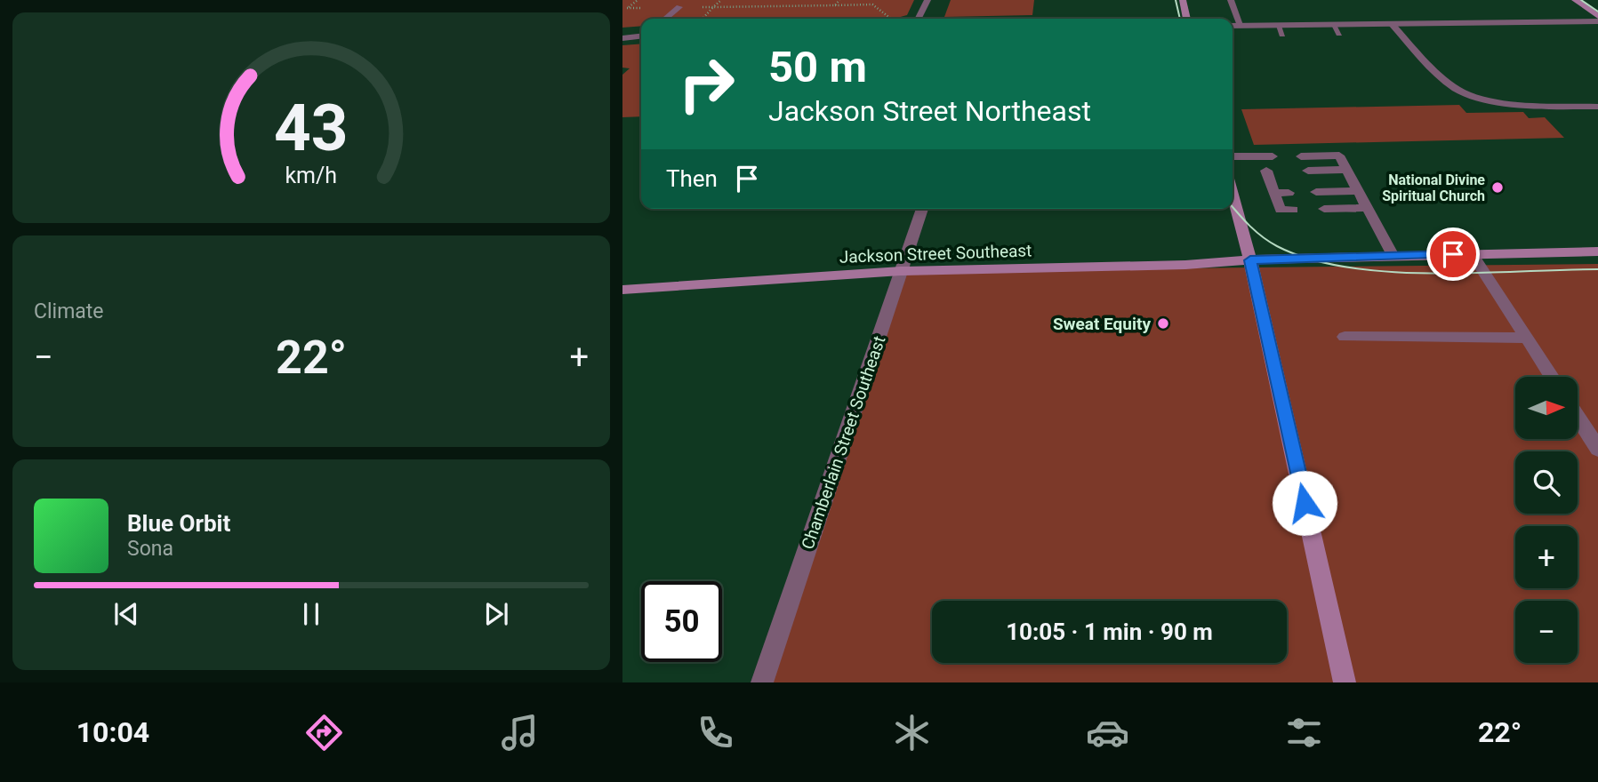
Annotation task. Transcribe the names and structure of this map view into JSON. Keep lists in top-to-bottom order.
{
  "streets": {
    "street": ["Jackson Street Southeast", "Chamberlain Street Southeast"]
  },
  "crossings": [
    ["Jackson Street Southeast", "Chamberlain Street Southeast"]
  ],
  "places": ["National Divine Spiritual Church", "Sweat Equity"],
  "north": "right",
  "page": {
    "turn": ["50 m", "Jackson Street Northeast"],
    "then": "Then",
    "tile": "Climate",
    "heat": ["−", "22°", "+"],
    "map_buttons": ["+", "−"],
    "song": ["Blue Orbit", "Sona"],
    "limit": "50",
    "trip": "10:05 · 1 min · 90 m",
    "tabs": ["10:04", "22°"],
    "gauge": ["43", "km/h"]
  }
}
